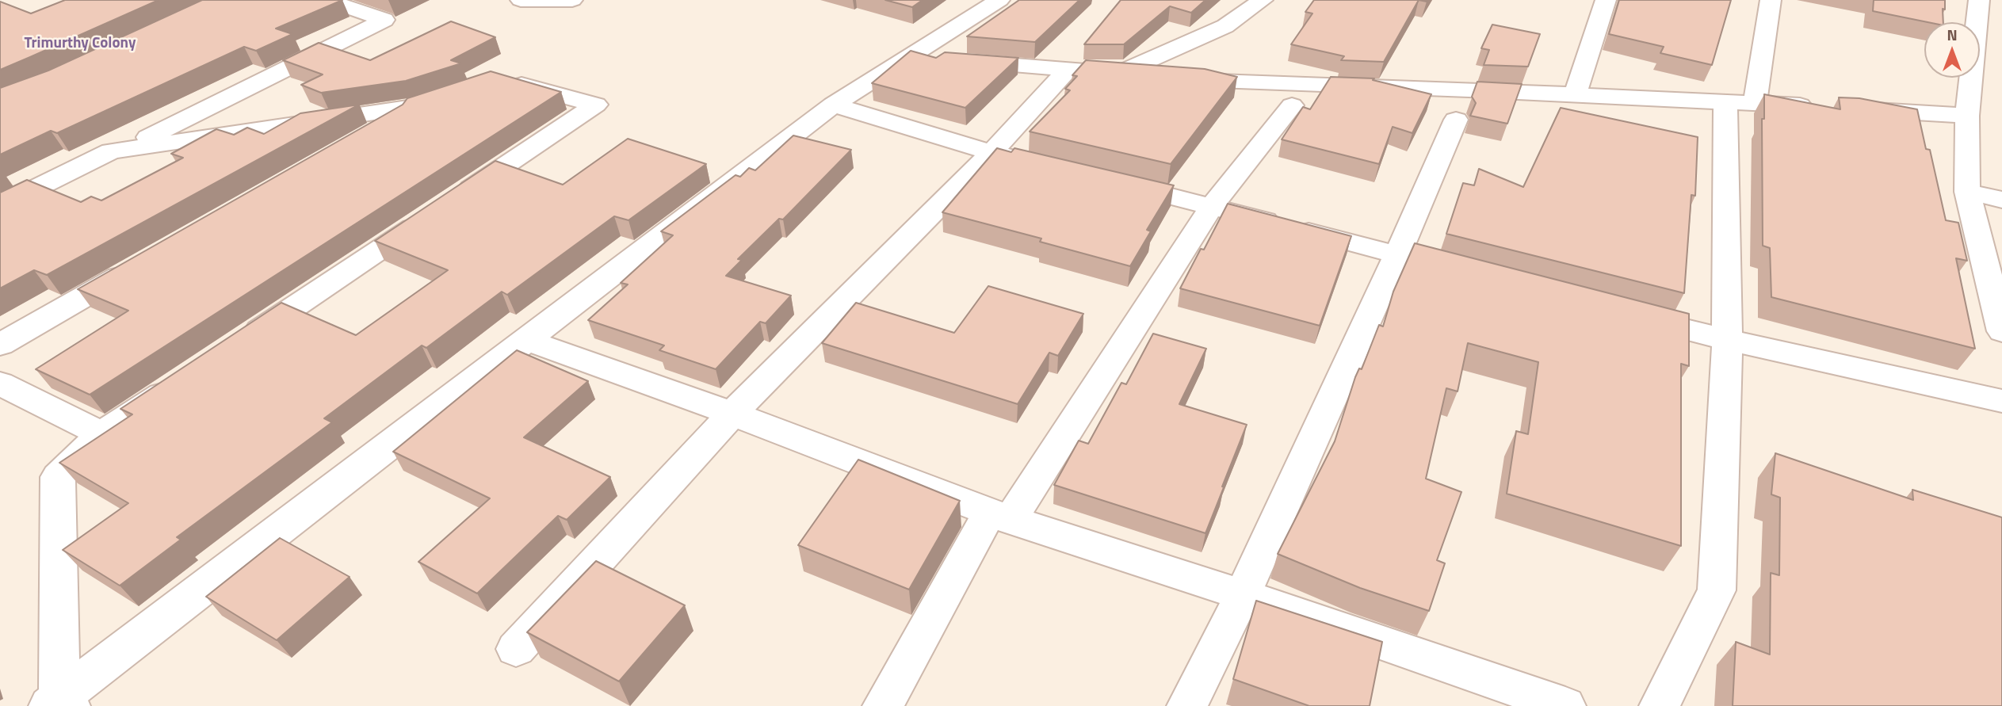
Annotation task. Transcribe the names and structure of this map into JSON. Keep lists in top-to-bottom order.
{
  "districts": ["Trimurthy Colony"],
  "north": "top"
}
